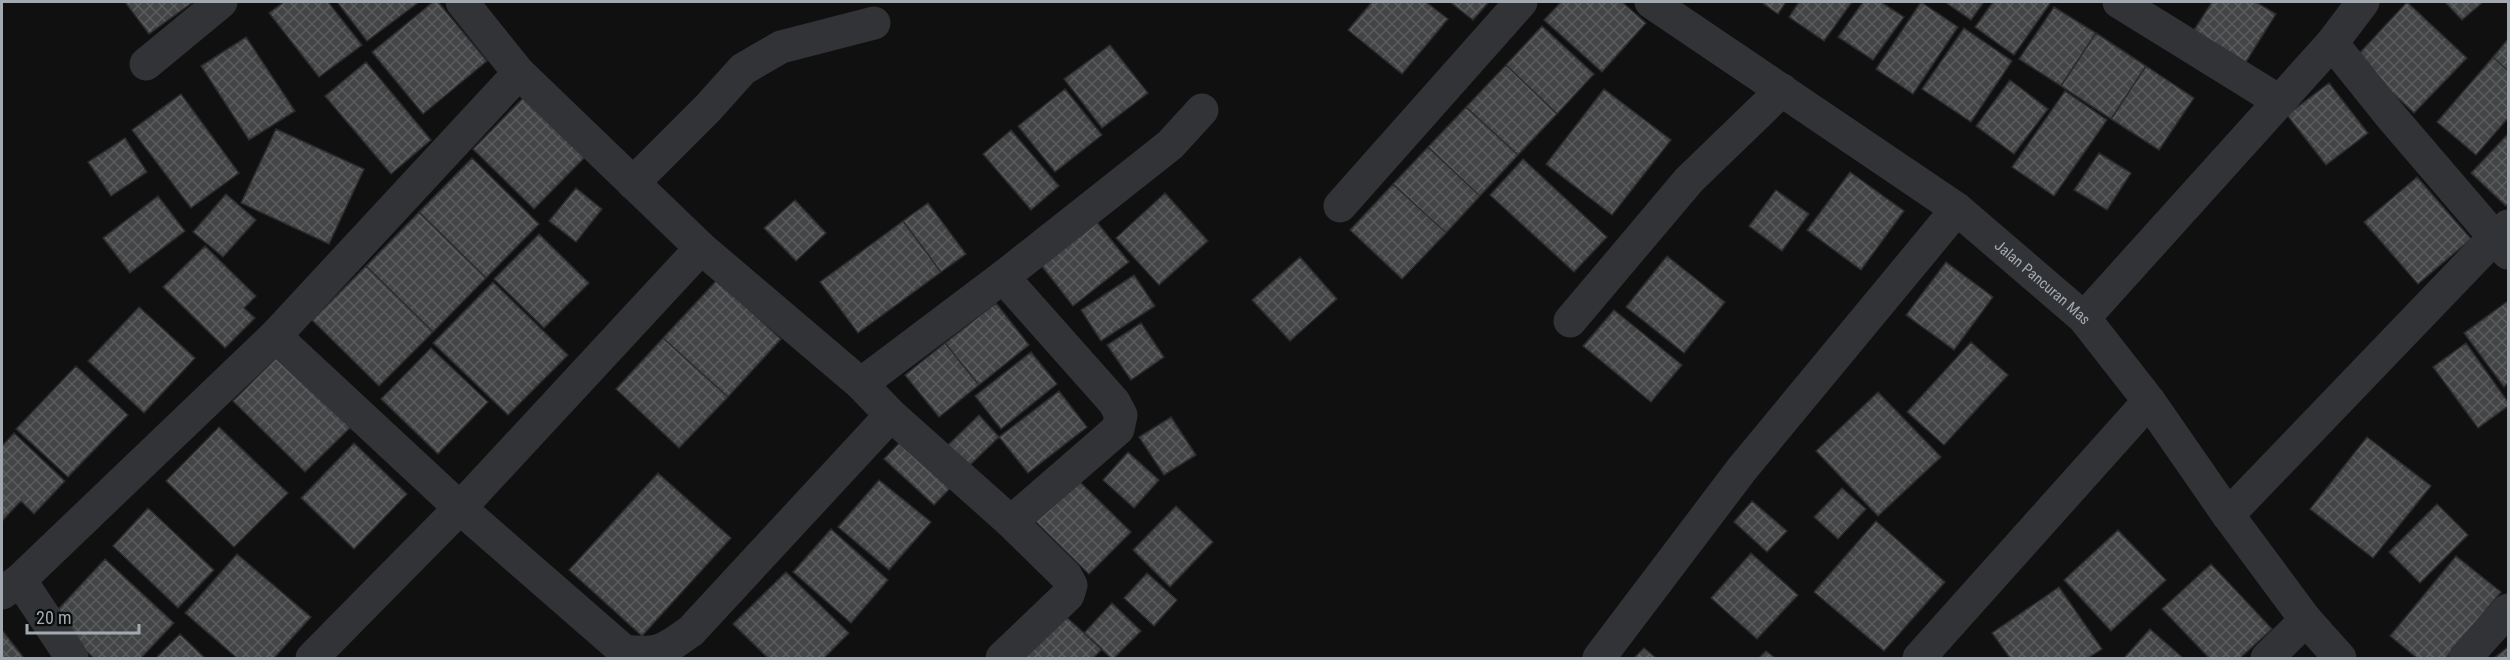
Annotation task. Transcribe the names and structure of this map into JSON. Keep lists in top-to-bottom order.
{
  "streets": {
    "street": ["Jalan Pancuran Mas"]
  },
  "scale_bar": "20 m"
}
